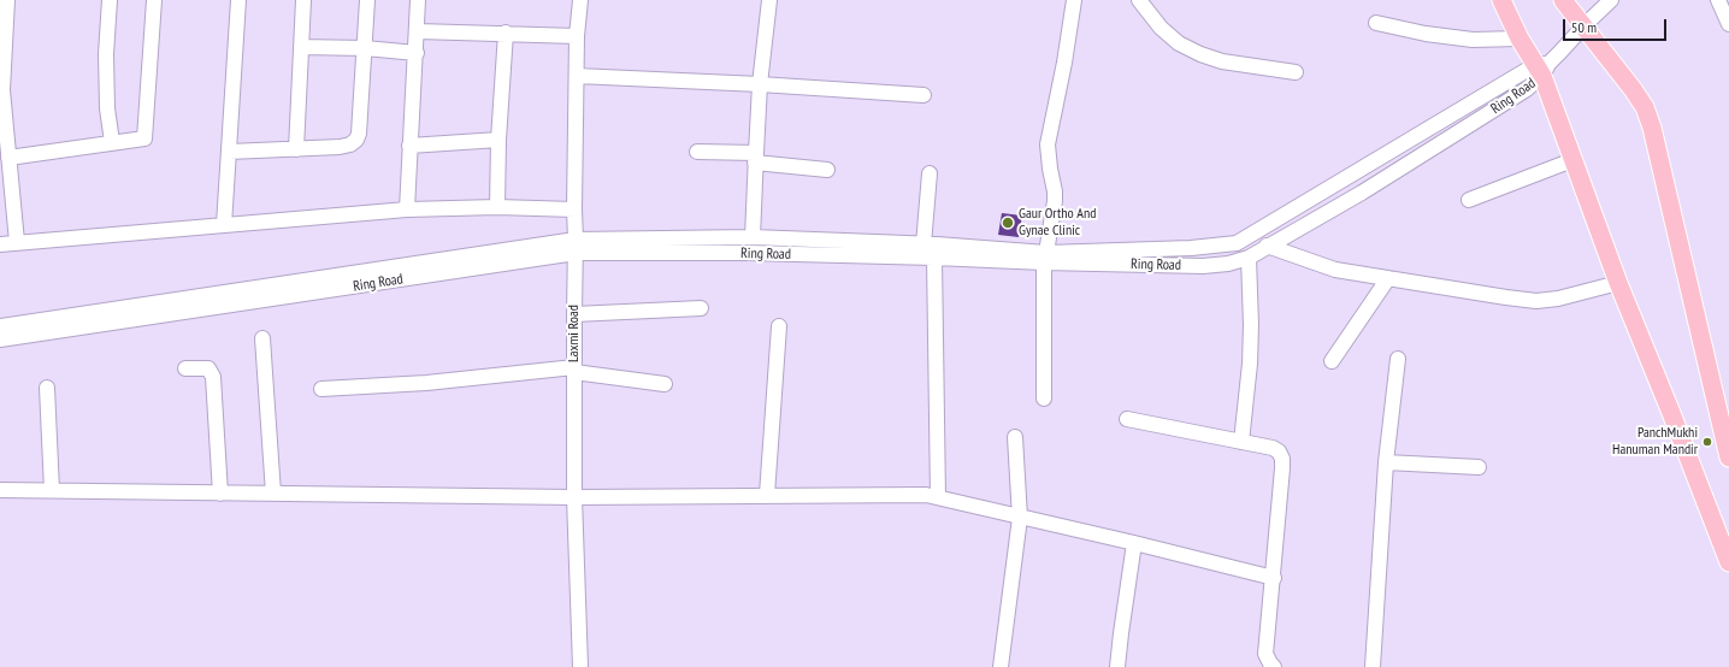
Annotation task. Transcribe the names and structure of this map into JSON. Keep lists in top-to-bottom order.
{
  "streets": {
    "street": ["Ring Road", "Laxmi Road"]
  },
  "crossings": [
    ["Ring Road", "Laxmi Road"]
  ],
  "places": ["Gaur Ortho And Gynae Clinic", "PanchMukhi Hanuman Mandir"],
  "scale_bar": "50 m"
}
